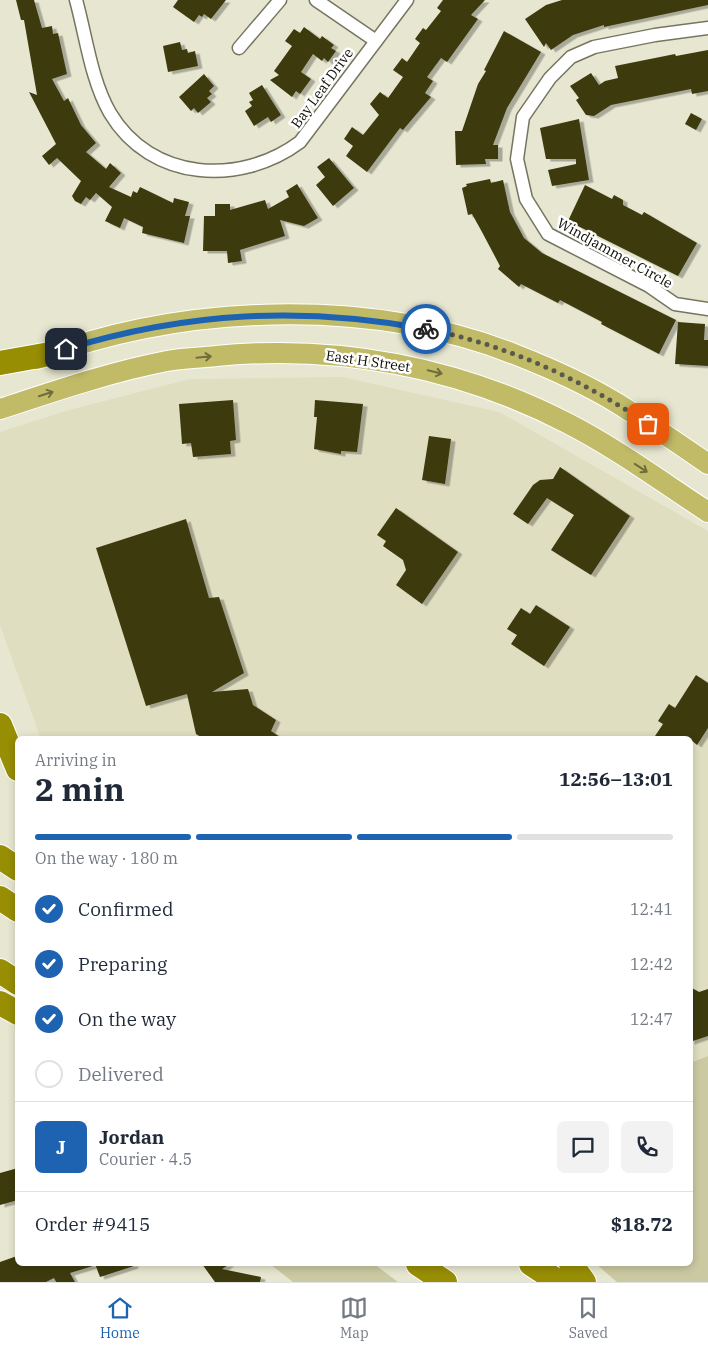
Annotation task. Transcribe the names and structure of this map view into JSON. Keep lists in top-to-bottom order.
{
  "streets": {
    "main road": ["East H Street"],
    "street": ["Bay Leaf Drive", "Windjammer Circle"]
  },
  "page": {
    "heading": ["2 min", "Arriving in", "12:56–13:01"],
    "panel": [
      "Jordan",
      "Courier · 4.5",
      "Order #9415",
      "$18.72"
    ],
    "bar": "On the way · 180 m",
    "list": [
      ["Confirmed", "12:41"],
      ["Preparing", "12:42"],
      ["On the way", "12:47"],
      "Delivered"
    ],
    "round": "J",
    "tabs": ["Home", "Map", "Saved"]
  }
}
